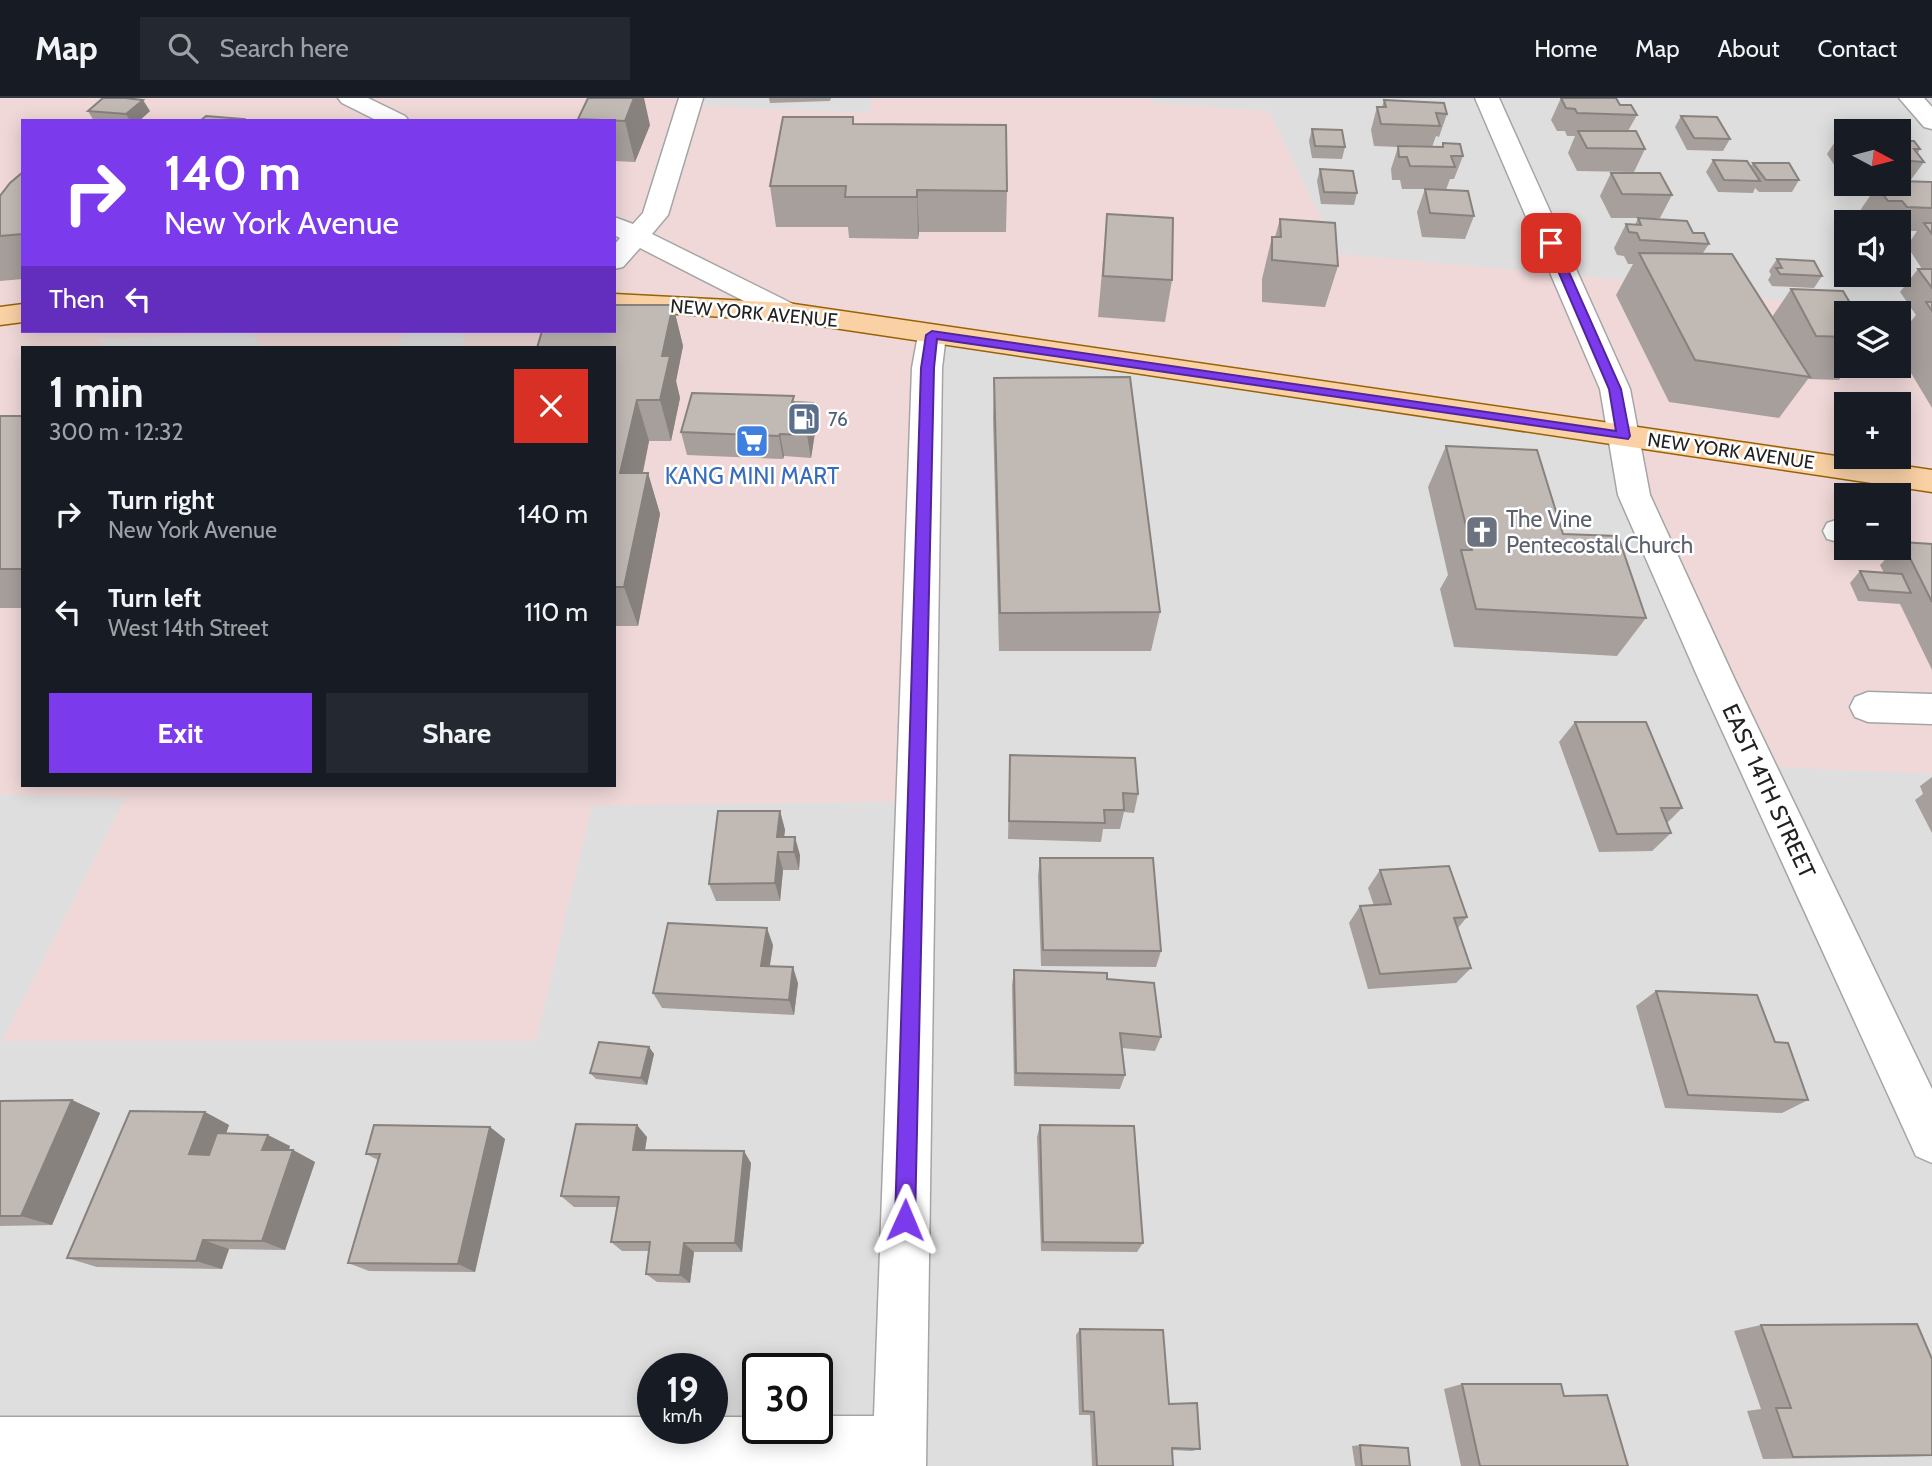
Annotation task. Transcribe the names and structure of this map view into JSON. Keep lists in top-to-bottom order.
{
  "streets": {
    "main road": ["NEW YORK AVENUE"],
    "street": ["EAST 14TH STREET"]
  },
  "crossings": [
    ["NEW YORK AVENUE", "EAST 14TH STREET"]
  ],
  "places": {
    "fuel station": ["76"],
    "supermarket": ["KANG MINI MART"],
    "church": ["The Vine Pentecostal Church"]
  },
  "north": "right",
  "page": {
    "header": "Map",
    "search": "Search here",
    "nav": [
      "Home",
      "Map",
      "About",
      "Contact"
    ],
    "map_buttons": ["+", "−"],
    "turn": ["140 m", "New York Avenue"],
    "then": "Then",
    "heading": ["1 min", "300 m · 12:32"],
    "list": [
      {
        "name": "Turn right",
        "note": "New York Avenue",
        "value": "140 m"
      },
      {
        "name": "Turn left",
        "note": "West 14th Street",
        "value": "110 m"
      }
    ],
    "buttons": ["Exit", "Share"],
    "speed": "19 km/h",
    "limit": "30"
  }
}
